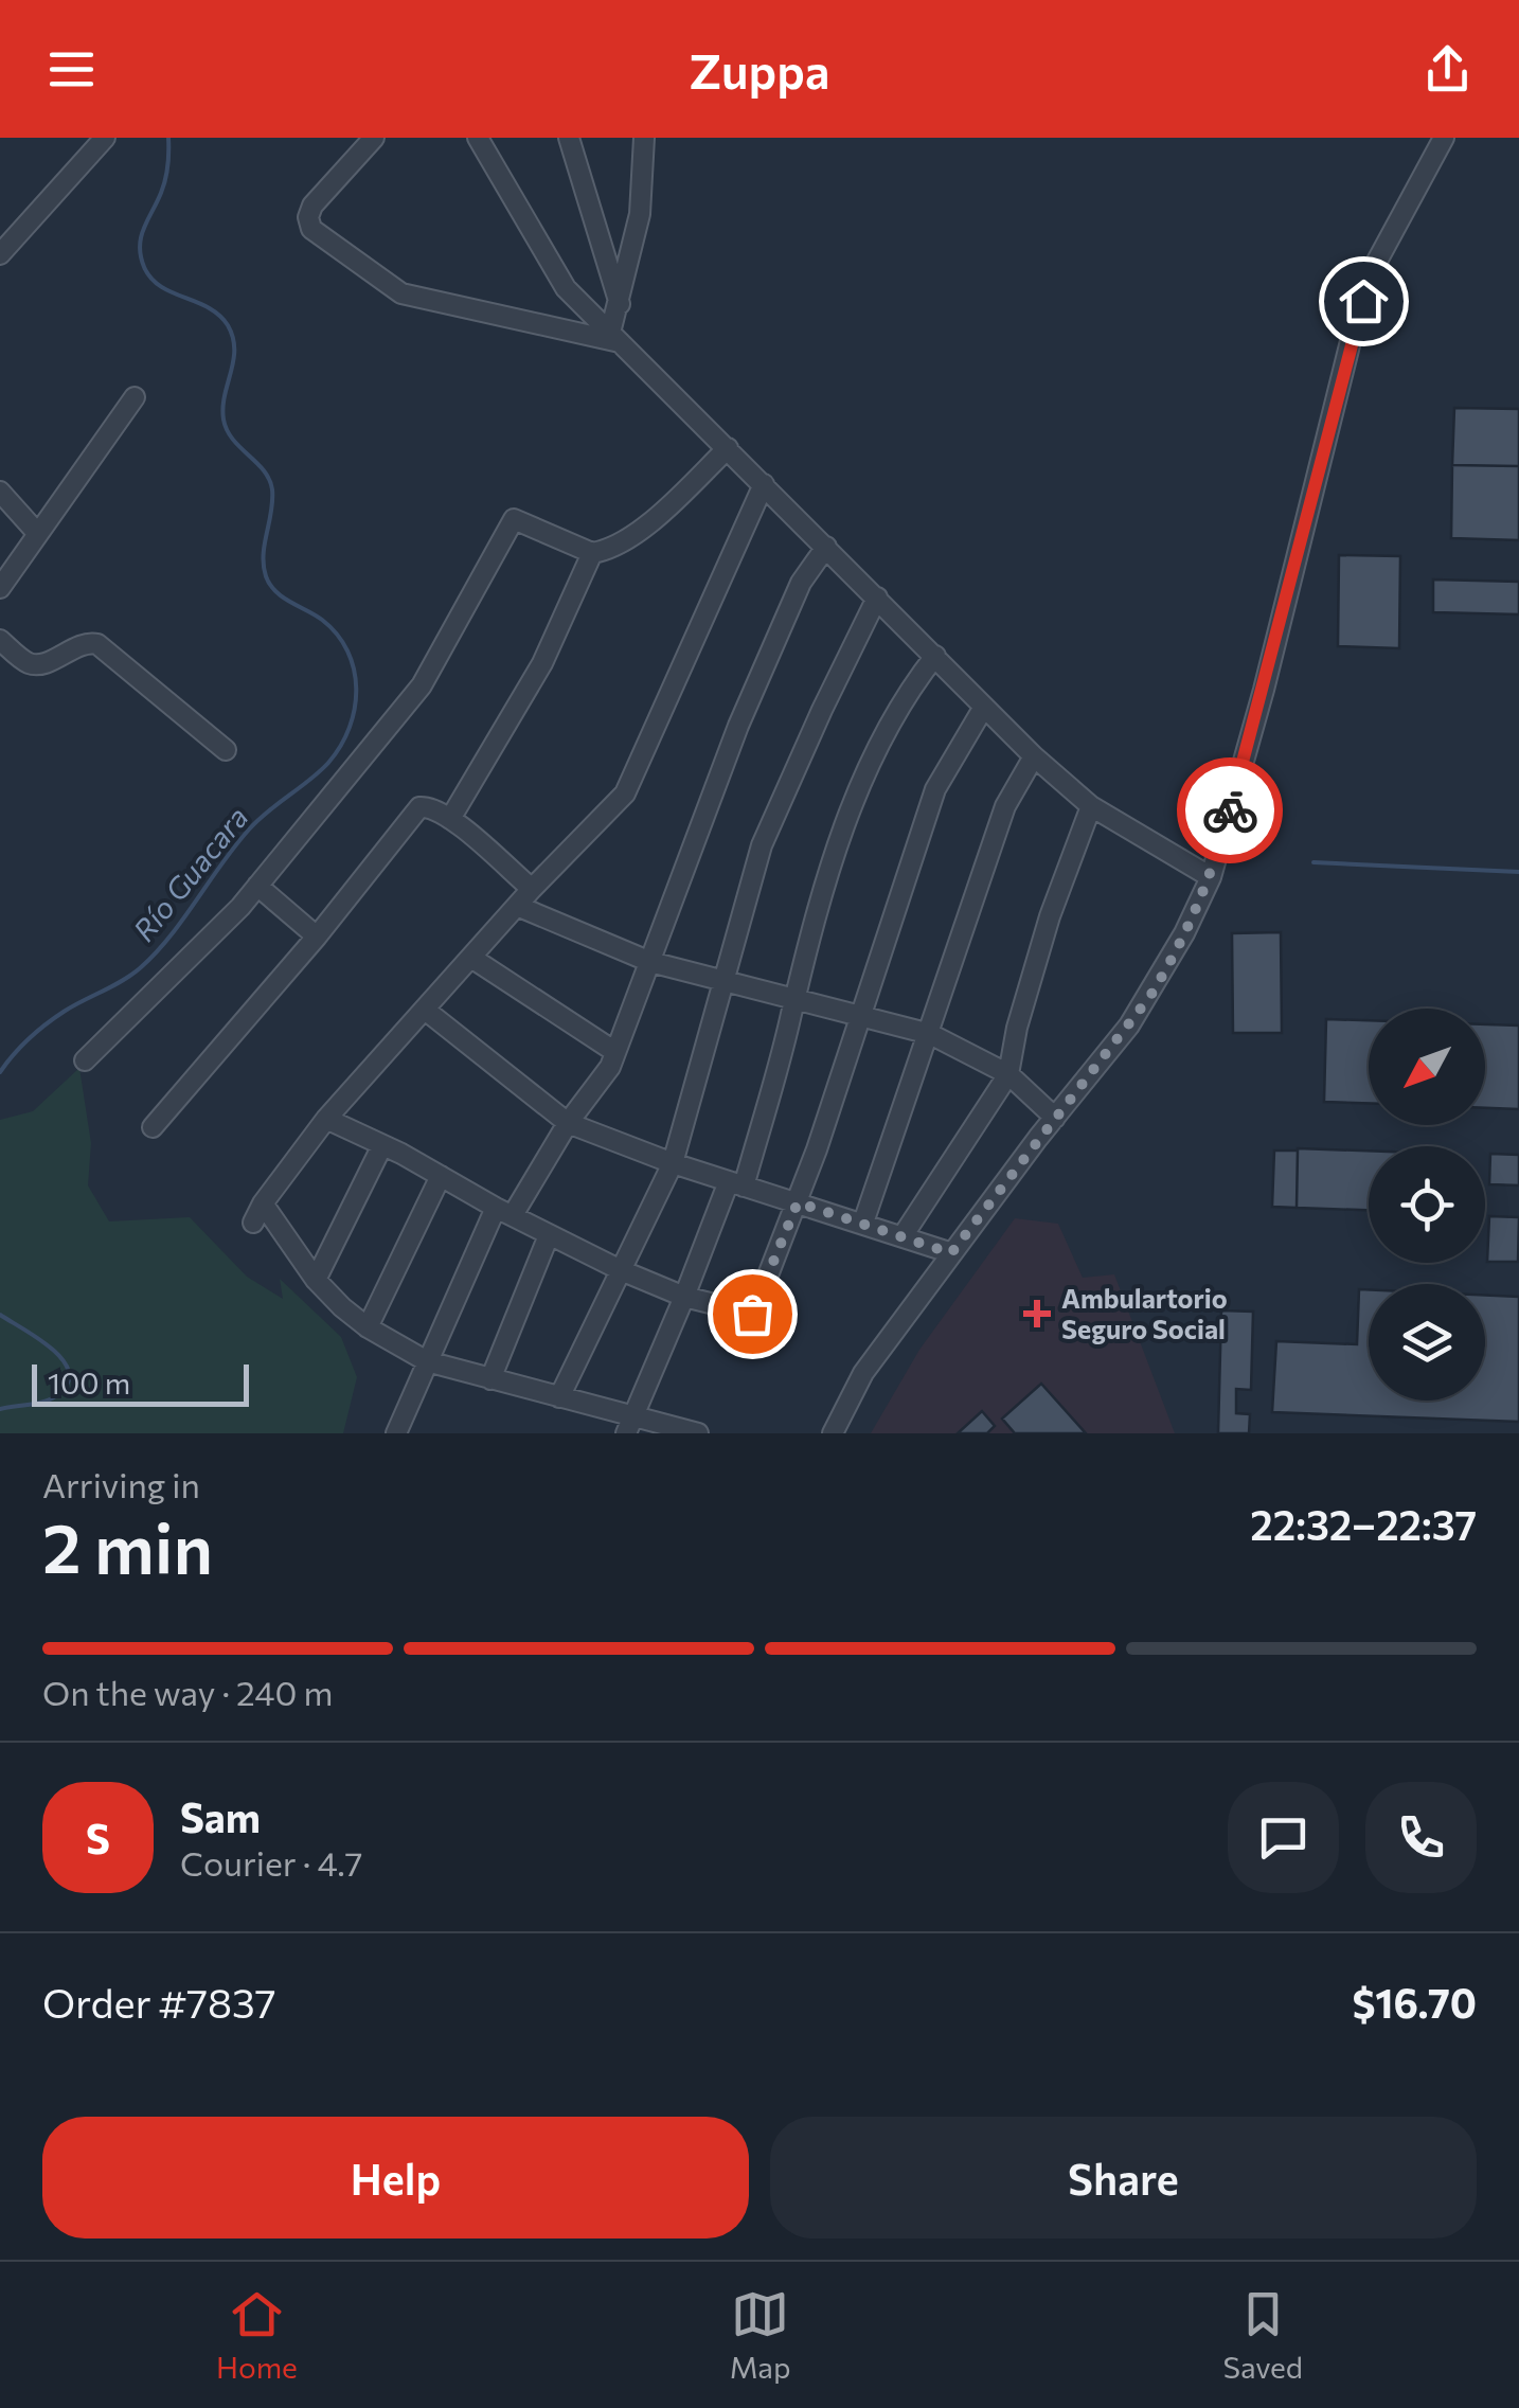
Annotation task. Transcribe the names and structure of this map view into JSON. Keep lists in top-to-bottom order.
{
  "water": ["Río Guacara"],
  "places": {
    "health": ["Ambulartorio Seguro Social"]
  },
  "scale_bar": "100 m",
  "north": "bottom left",
  "page": {
    "header": "Zuppa",
    "scale": "100 m",
    "heading": ["2 min", "Arriving in", "22:32–22:37"],
    "panel": [
      "Sam",
      "Courier · 4.7",
      "Order #7837",
      "$16.70"
    ],
    "bar": "On the way · 240 m",
    "round": "S",
    "buttons": ["Help", "Share"],
    "tabs": ["Home", "Map", "Saved"]
  }
}
